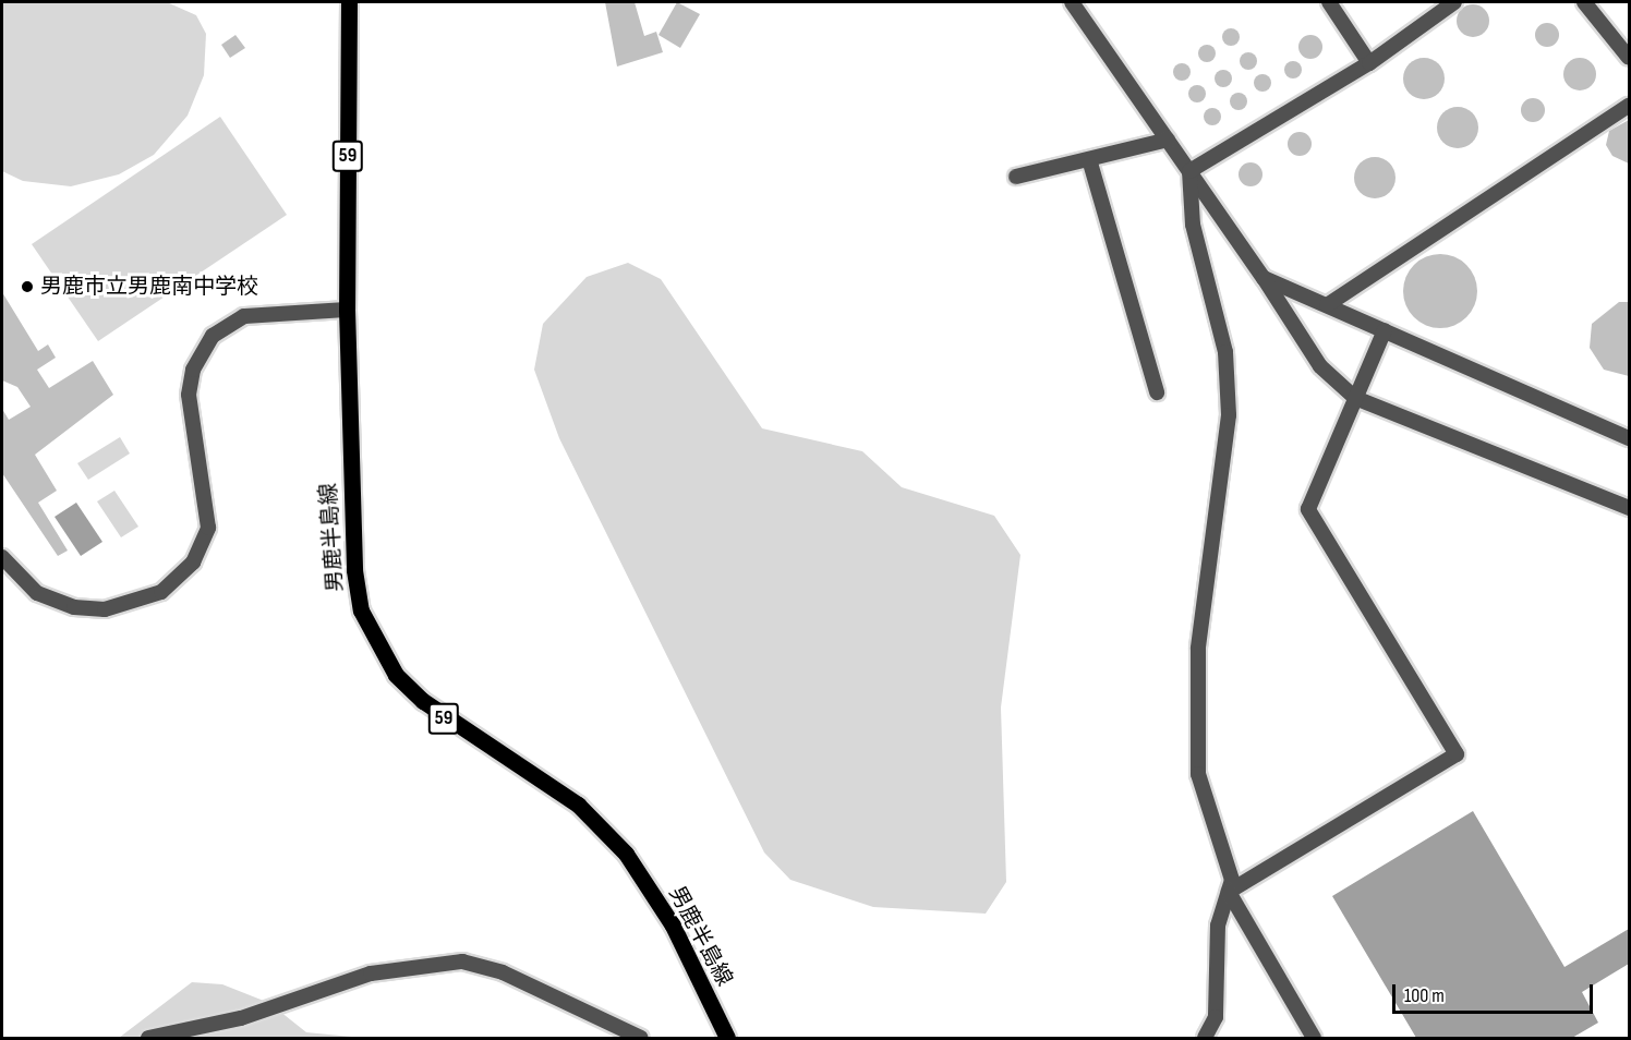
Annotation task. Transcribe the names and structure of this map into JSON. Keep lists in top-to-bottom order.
{
  "streets": {
    "main road": ["59", "男鹿半島線"]
  },
  "places": ["男鹿市立男鹿南中学校"],
  "scale_bar": "100 m"
}
